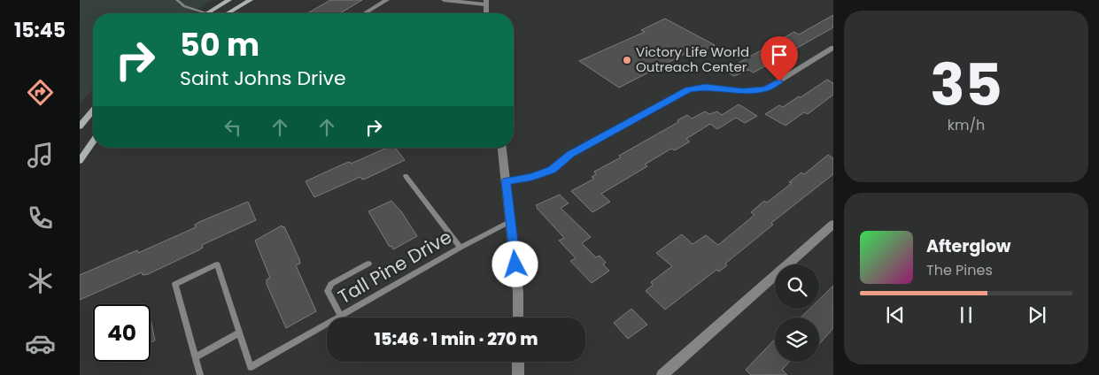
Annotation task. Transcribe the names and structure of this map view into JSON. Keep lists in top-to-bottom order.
{
  "streets": {
    "lane": ["Tall Pine Drive"]
  },
  "places": ["Victory Life World Outreach Center"],
  "page": {
    "tabs": "15:45",
    "tile": ["35", "km/h"],
    "turn": ["50 m", "Saint Johns Drive"],
    "song": ["Afterglow", "The Pines"],
    "limit": "40",
    "trip": "15:46 · 1 min · 270 m"
  }
}
